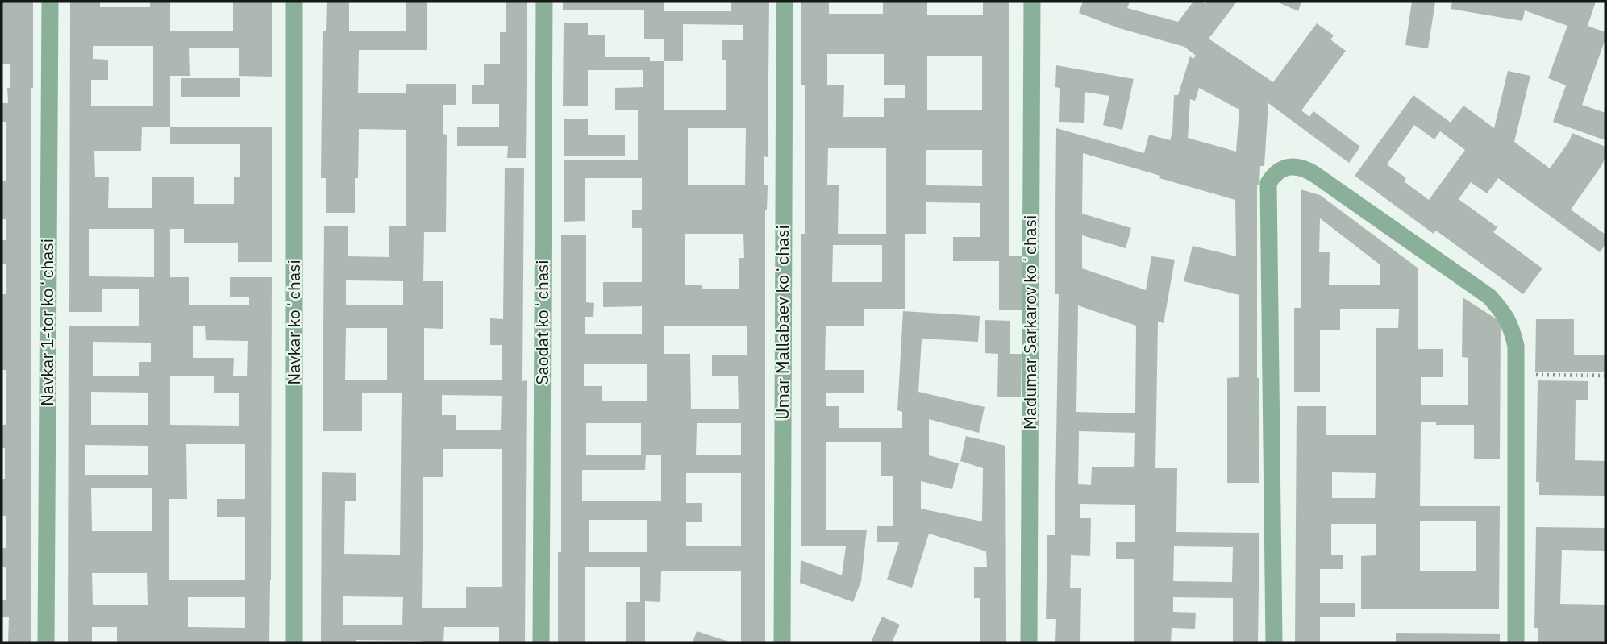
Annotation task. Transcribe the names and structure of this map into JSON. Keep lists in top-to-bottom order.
{
  "streets": {
    "street": [
      "Navkar 1-tor koʻchasi",
      "Navkar koʻchasi",
      "Saodat koʻchasi",
      "Umar Mallabaev koʻchasi",
      "Madumar Sarkarov koʻchasi"
    ]
  }
}
